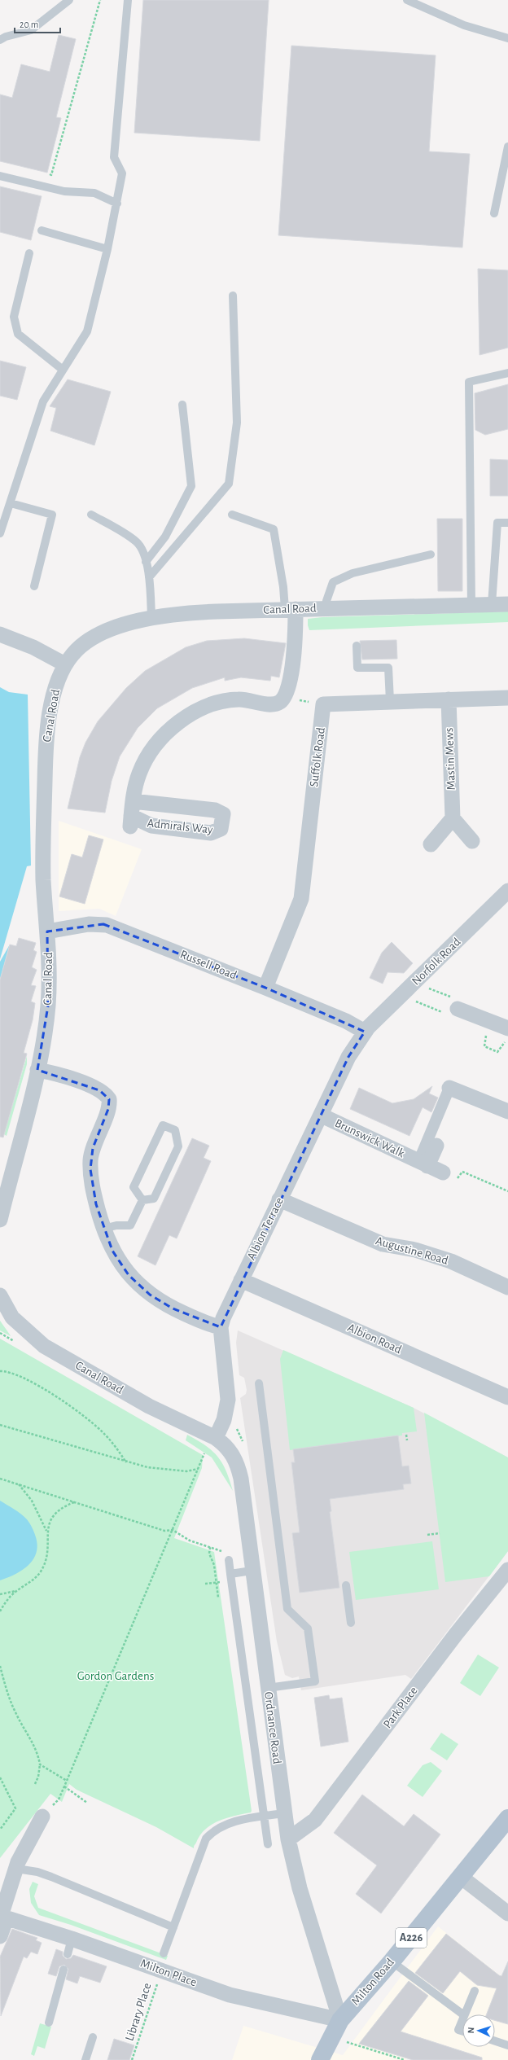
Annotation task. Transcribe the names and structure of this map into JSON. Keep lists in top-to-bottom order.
{
  "streets": {
    "main road": ["A226", "Milton Road"],
    "street": [
      "Canal Road",
      "Suffolk Road",
      "Mastin Mews",
      "Admirals Way",
      "Norfolk Road",
      "Russell Road",
      "Brunswick Walk",
      "Albion Terrace",
      "Augustine Road",
      "Albion Road",
      "Park Place",
      "Ordnance Road",
      "Milton Place"
    ],
    "path": ["Library Place"]
  },
  "crossings": [
    ["Canal Road", "Russell Road"],
    ["Canal Road", "Albion Terrace"],
    ["Canal Road", "Ordnance Road"],
    ["Suffolk Road", "Russell Road"],
    ["Norfolk Road", "Russell Road"],
    ["Norfolk Road", "Albion Terrace"],
    ["Russell Road", "Albion Terrace"],
    ["Brunswick Walk", "Albion Terrace"],
    ["Albion Terrace", "Augustine Road"],
    ["Albion Terrace", "Albion Road"],
    ["Albion Terrace", "Ordnance Road"],
    ["Park Place", "Ordnance Road"],
    ["Ordnance Road", "Milton Place"],
    ["Ordnance Road", "Milton Road"],
    ["Milton Place", "Milton Road"],
    ["Milton Place", "Library Place"]
  ],
  "parks": ["Gordon Gardens"],
  "scale_bar": "20 m",
  "north": "left"
}
